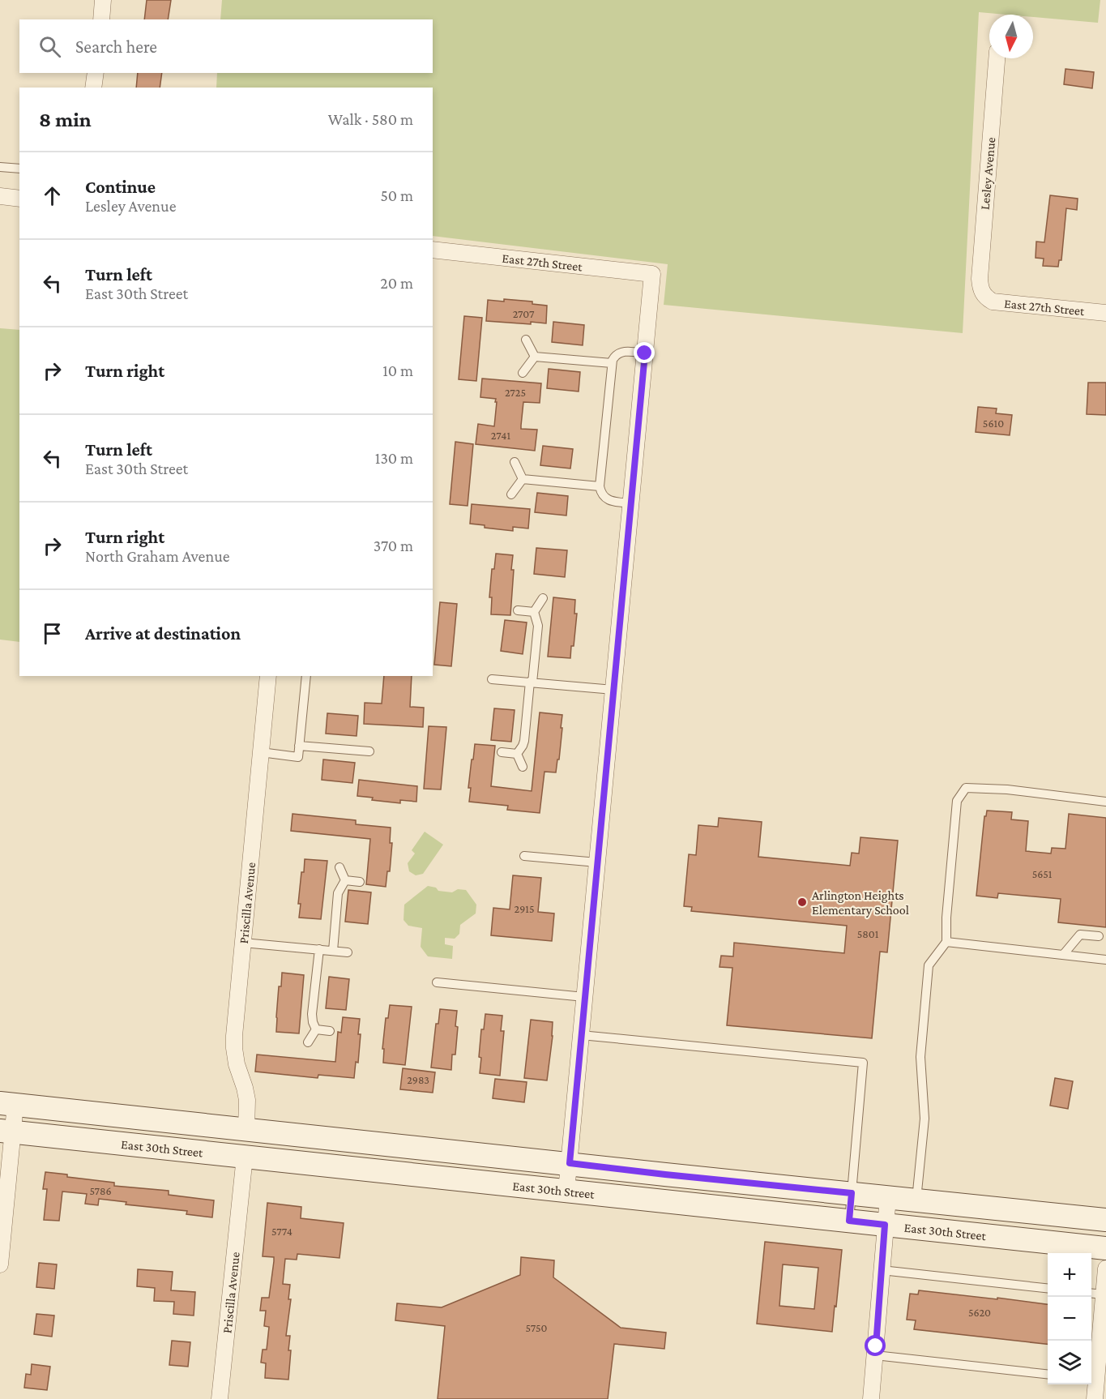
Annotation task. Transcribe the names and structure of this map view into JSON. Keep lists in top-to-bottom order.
{
  "streets": {
    "main road": ["East 30th Street"],
    "street": ["Lesley Avenue", "East 27th Street", "Priscilla Avenue"]
  },
  "crossings": [
    ["Lesley Avenue", "East 27th Street"],
    ["Priscilla Avenue", "East 30th Street"]
  ],
  "places": ["Arlington Heights Elementary School"],
  "house_numbers": [
    "2707",
    "2725",
    "5610",
    "2741",
    "5651",
    "2915",
    "5801",
    "2983",
    "5786",
    "5774",
    "5620",
    "5750"
  ],
  "north": "bottom",
  "page": {
    "search": "Search here",
    "heading": ["8 min", "Walk · 580 m"],
    "list": [
      ["Continue", "Lesley Avenue", "50 m"],
      ["Turn left", "East 30th Street", "20 m"],
      ["Turn right", "10 m"],
      ["Turn left", "East 30th Street", "130 m"],
      ["Turn right", "North Graham Avenue", "370 m"],
      "Arrive at destination"
    ],
    "map_buttons": ["+", "−"]
  }
}
